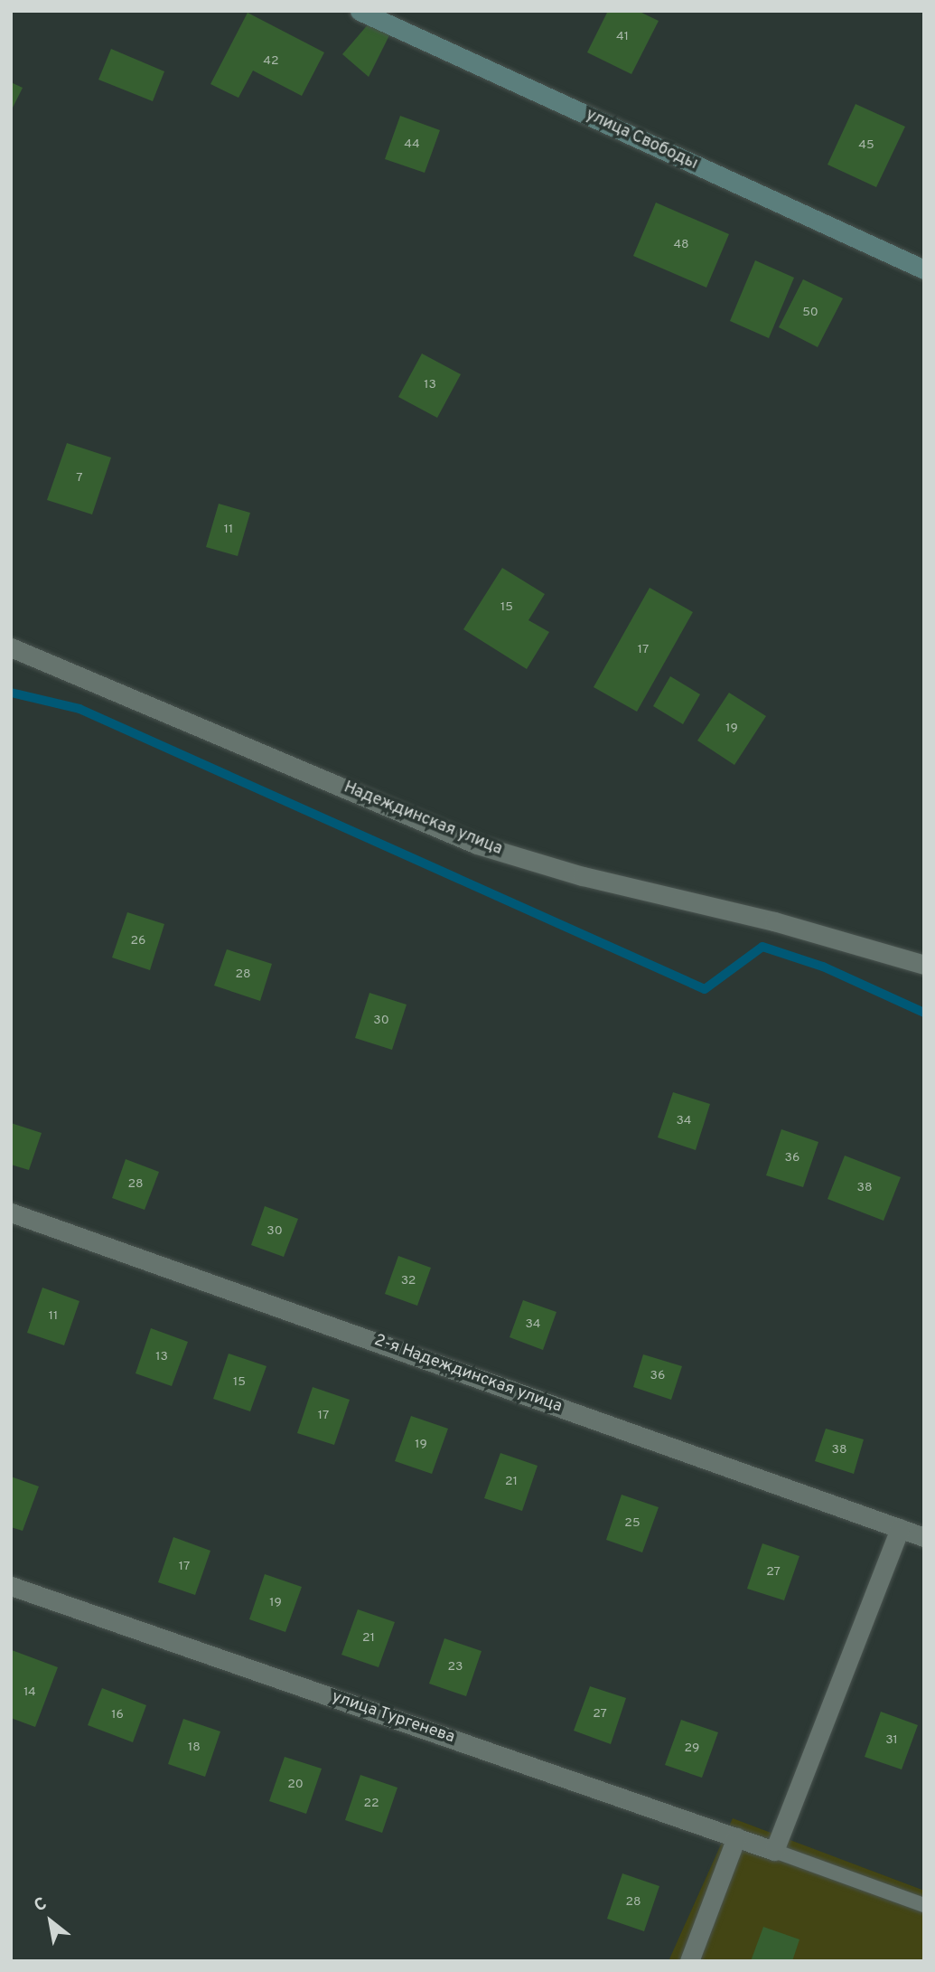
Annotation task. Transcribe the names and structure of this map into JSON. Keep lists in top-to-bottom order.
{
  "streets": {
    "main road": ["улица Свободы"],
    "street": ["Надеждинская улица", "2-я Надеждинская улица", "улица Тургенева"]
  },
  "house_numbers": [
    "41",
    "42",
    "44",
    "45",
    "48",
    "50",
    "13",
    "7",
    "11",
    "15",
    "17",
    "19",
    "26",
    "28",
    "30",
    "34",
    "36",
    "28",
    "38",
    "30",
    "32",
    "11",
    "34",
    "13",
    "36",
    "15",
    "17",
    "19",
    "38",
    "21",
    "25",
    "17",
    "27",
    "19",
    "21",
    "23",
    "14",
    "27",
    "16",
    "31",
    "18",
    "29",
    "20",
    "22",
    "28"
  ],
  "north": "top left"
}
